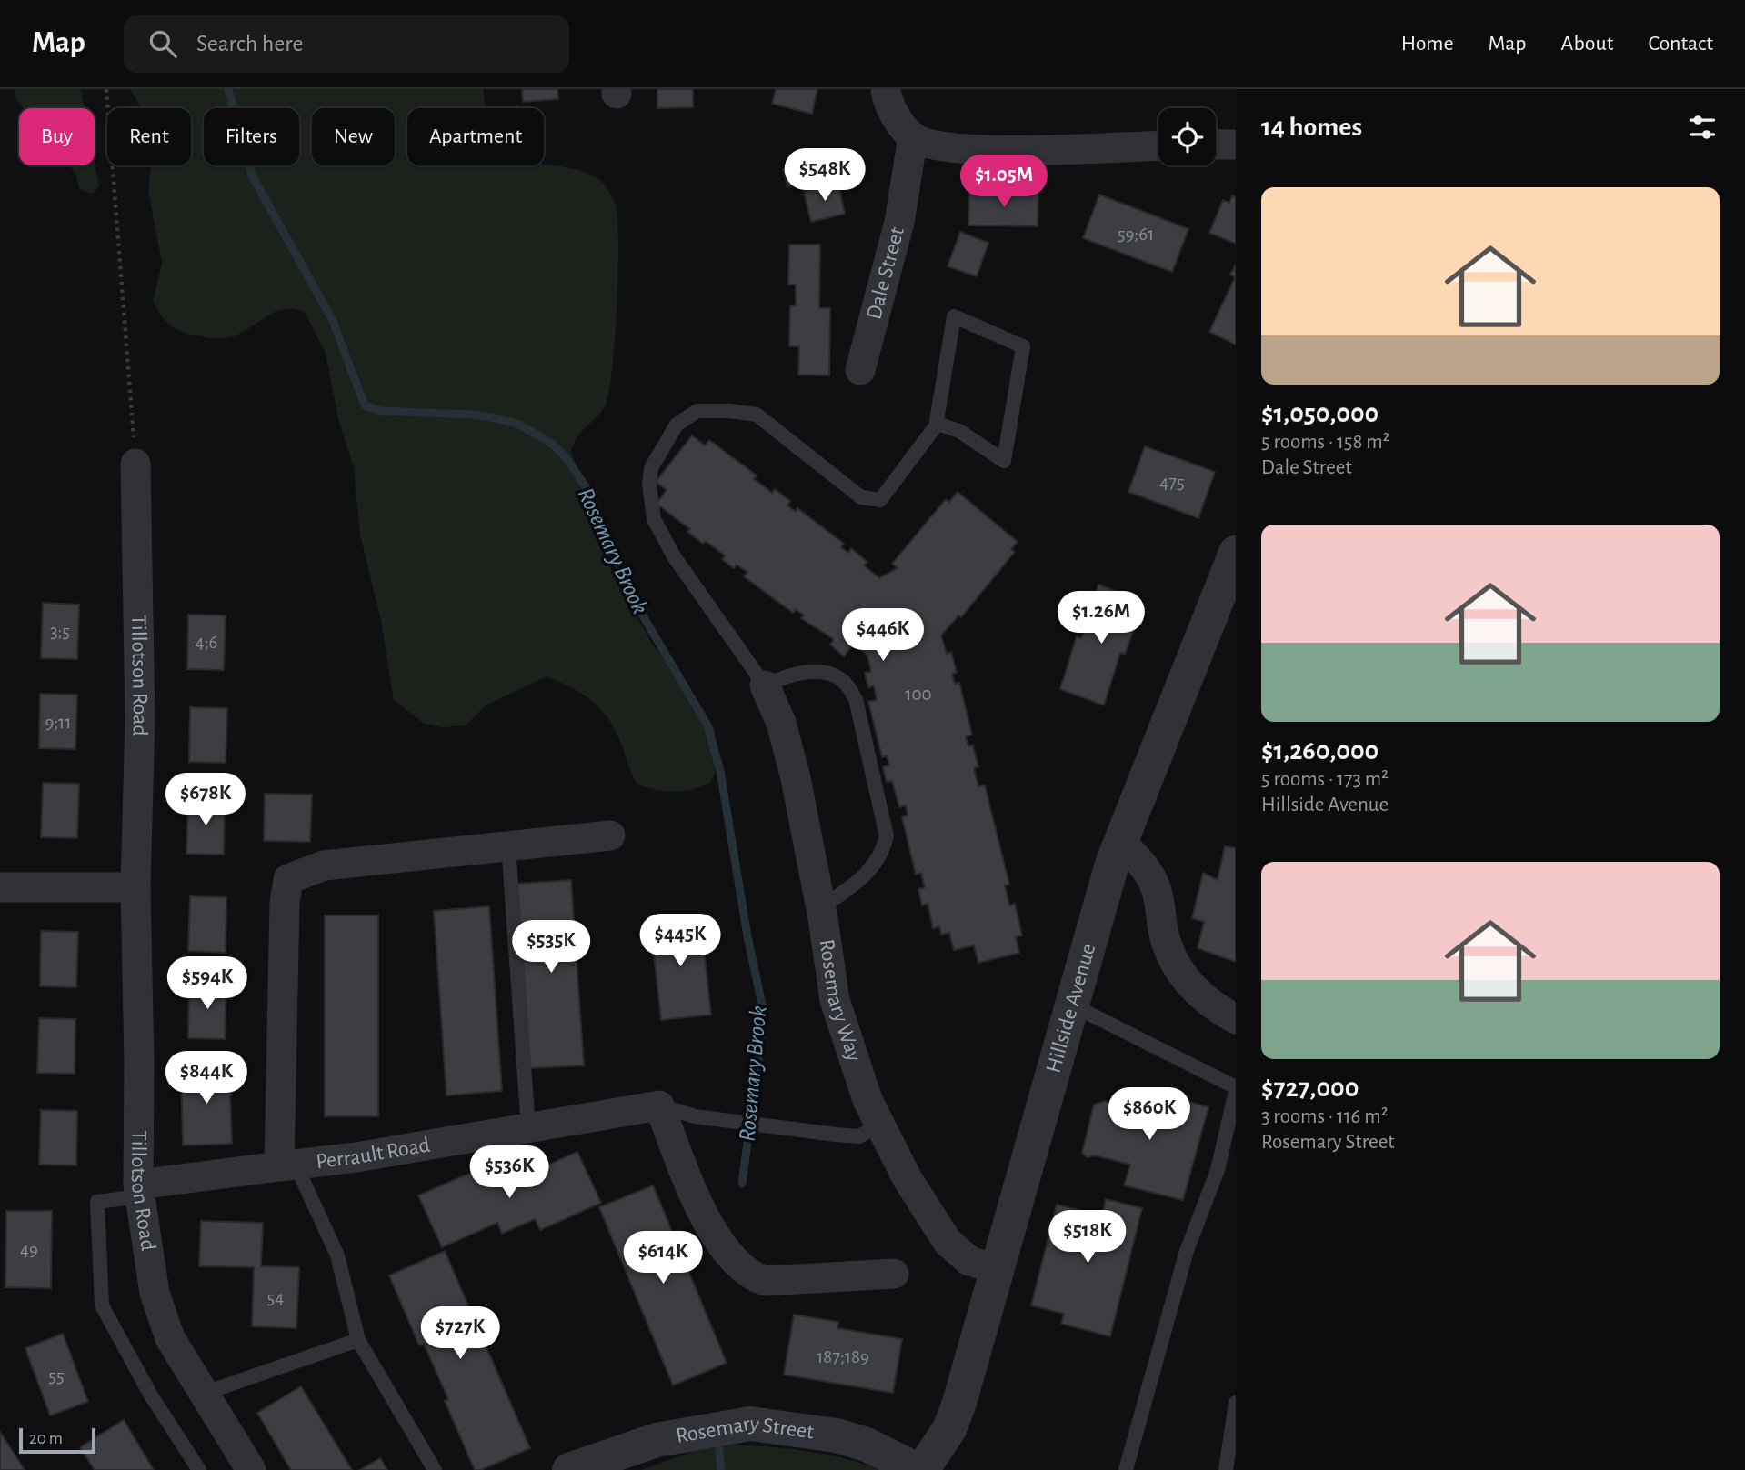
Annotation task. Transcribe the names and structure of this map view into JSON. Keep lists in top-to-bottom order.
{
  "streets": {
    "street": [
      "Dale Street",
      "Tillotson Road",
      "Rosemary Way",
      "Hillside Avenue",
      "Perrault Road",
      "Rosemary Street"
    ]
  },
  "crossings": [
    ["Tillotson Road", "Perrault Road"],
    ["Rosemary Way", "Hillside Avenue"],
    ["Hillside Avenue", "Rosemary Street"]
  ],
  "water": ["Rosemary Brook"],
  "house_numbers": [
    "59;61",
    "475",
    "3;5",
    "4;6",
    "100",
    "9;11",
    "49",
    "54",
    "187;189",
    "55"
  ],
  "scale_bar": "20 m",
  "page": {
    "header": "Map",
    "search": "Search here",
    "nav": [
      "Home",
      "Map",
      "About",
      "Contact"
    ],
    "heading": "14 homes",
    "chip": [
      "Buy",
      "Rent",
      "Filters",
      "New",
      "Apartment"
    ],
    "price": [
      "$548K",
      "$1.05M",
      "$1.26M",
      "$446K",
      "$678K",
      "$445K",
      "$535K",
      "$594K",
      "$844K",
      "$860K",
      "$536K",
      "$518K",
      "$614K",
      "$727K"
    ],
    "list": [
      {
        "name": "$1,050,000",
        "note": "5 rooms · 158 m² · Dale Street"
      },
      {
        "name": "$1,260,000",
        "note": "5 rooms · 173 m² · Hillside Avenue"
      },
      {
        "name": "$727,000",
        "note": "3 rooms · 116 m² · Rosemary Street"
      }
    ],
    "scale": "20 m"
  }
}
